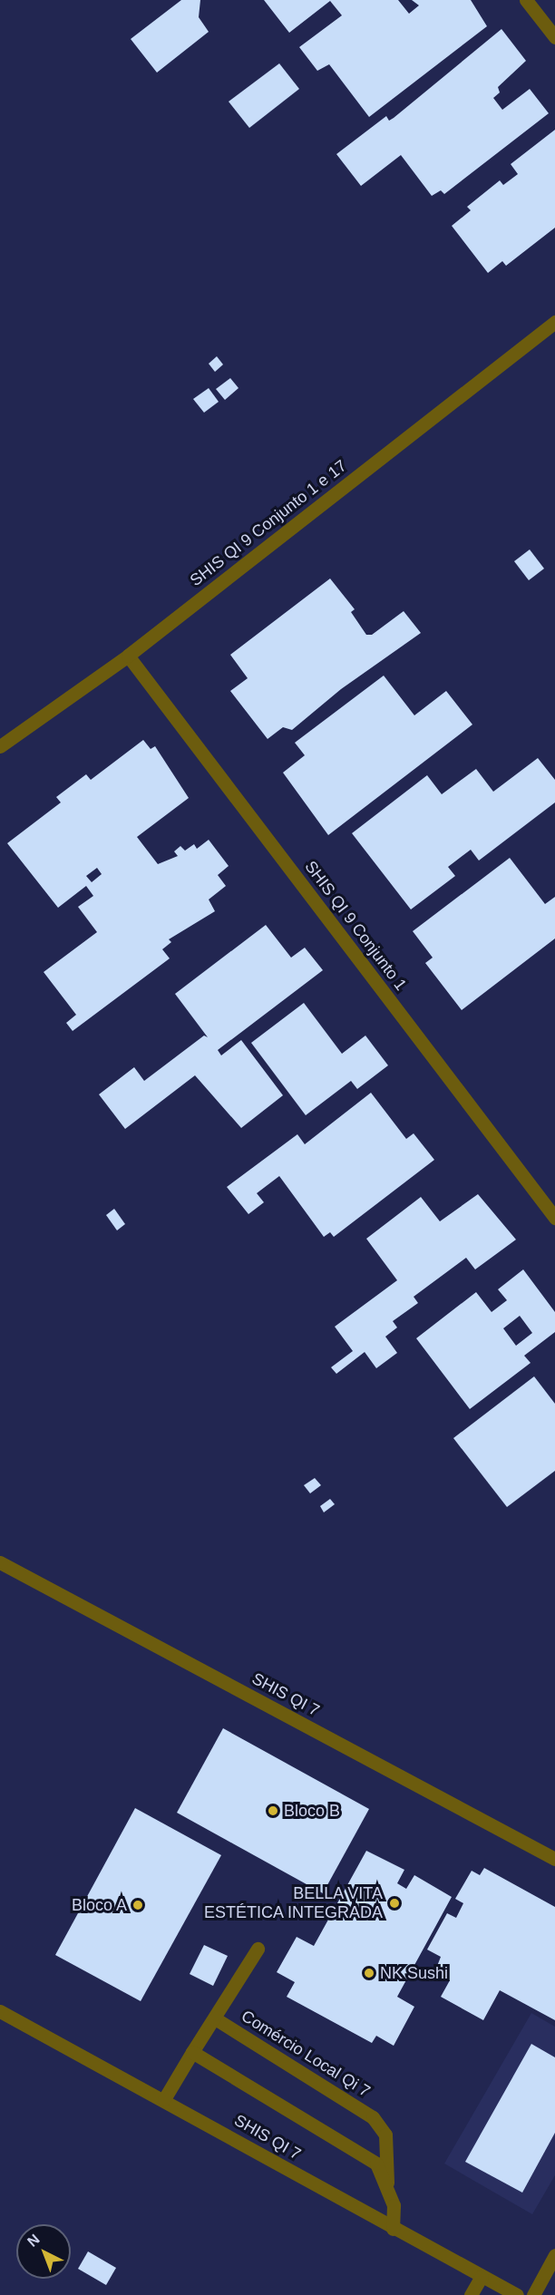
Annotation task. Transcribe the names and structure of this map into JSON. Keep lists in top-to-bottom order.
{
  "streets": {
    "street": [
      "SHIS QI 9 Conjunto 1 e 17",
      "SHIS QI 9 Conjunto 1",
      "SHIS QI 7",
      "Comércio Local Qi 7"
    ]
  },
  "crossings": [
    ["SHIS QI 9 Conjunto 1 e 17", "SHIS QI 9 Conjunto 1"],
    ["SHIS QI 7", "Comércio Local Qi 7"]
  ],
  "places": [
    "Bloco B",
    "BELLA VITA ESTÉTICA INTEGRADA",
    "Bloco A",
    "NK Sushi"
  ],
  "north": "top left"
}
